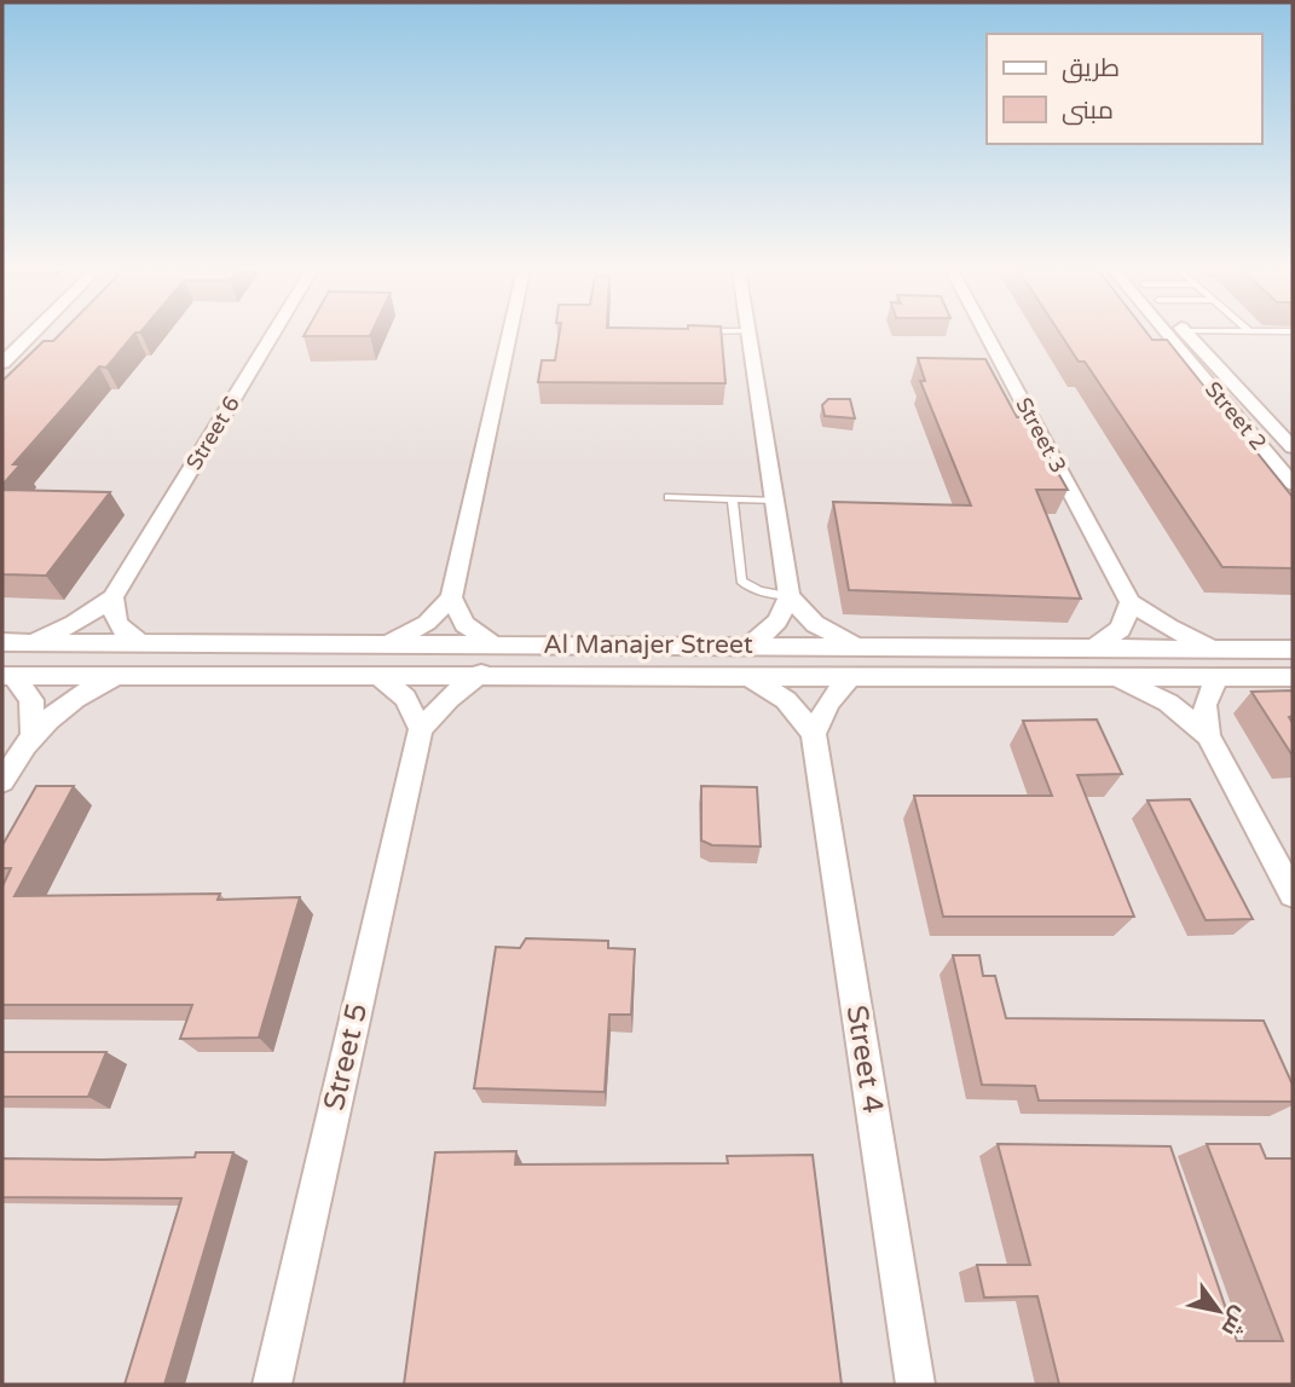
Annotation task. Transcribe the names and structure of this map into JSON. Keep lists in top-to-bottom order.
{
  "streets": {
    "street": [
      "Street 2",
      "Street 6",
      "Street 3",
      "Al Manajer Street",
      "Street 5",
      "Street 4"
    ]
  },
  "crossings": [
    ["Street 6", "Al Manajer Street"],
    ["Street 3", "Al Manajer Street"]
  ],
  "legend": ["طريق", "مبنى"],
  "north": "bottom right"
}
